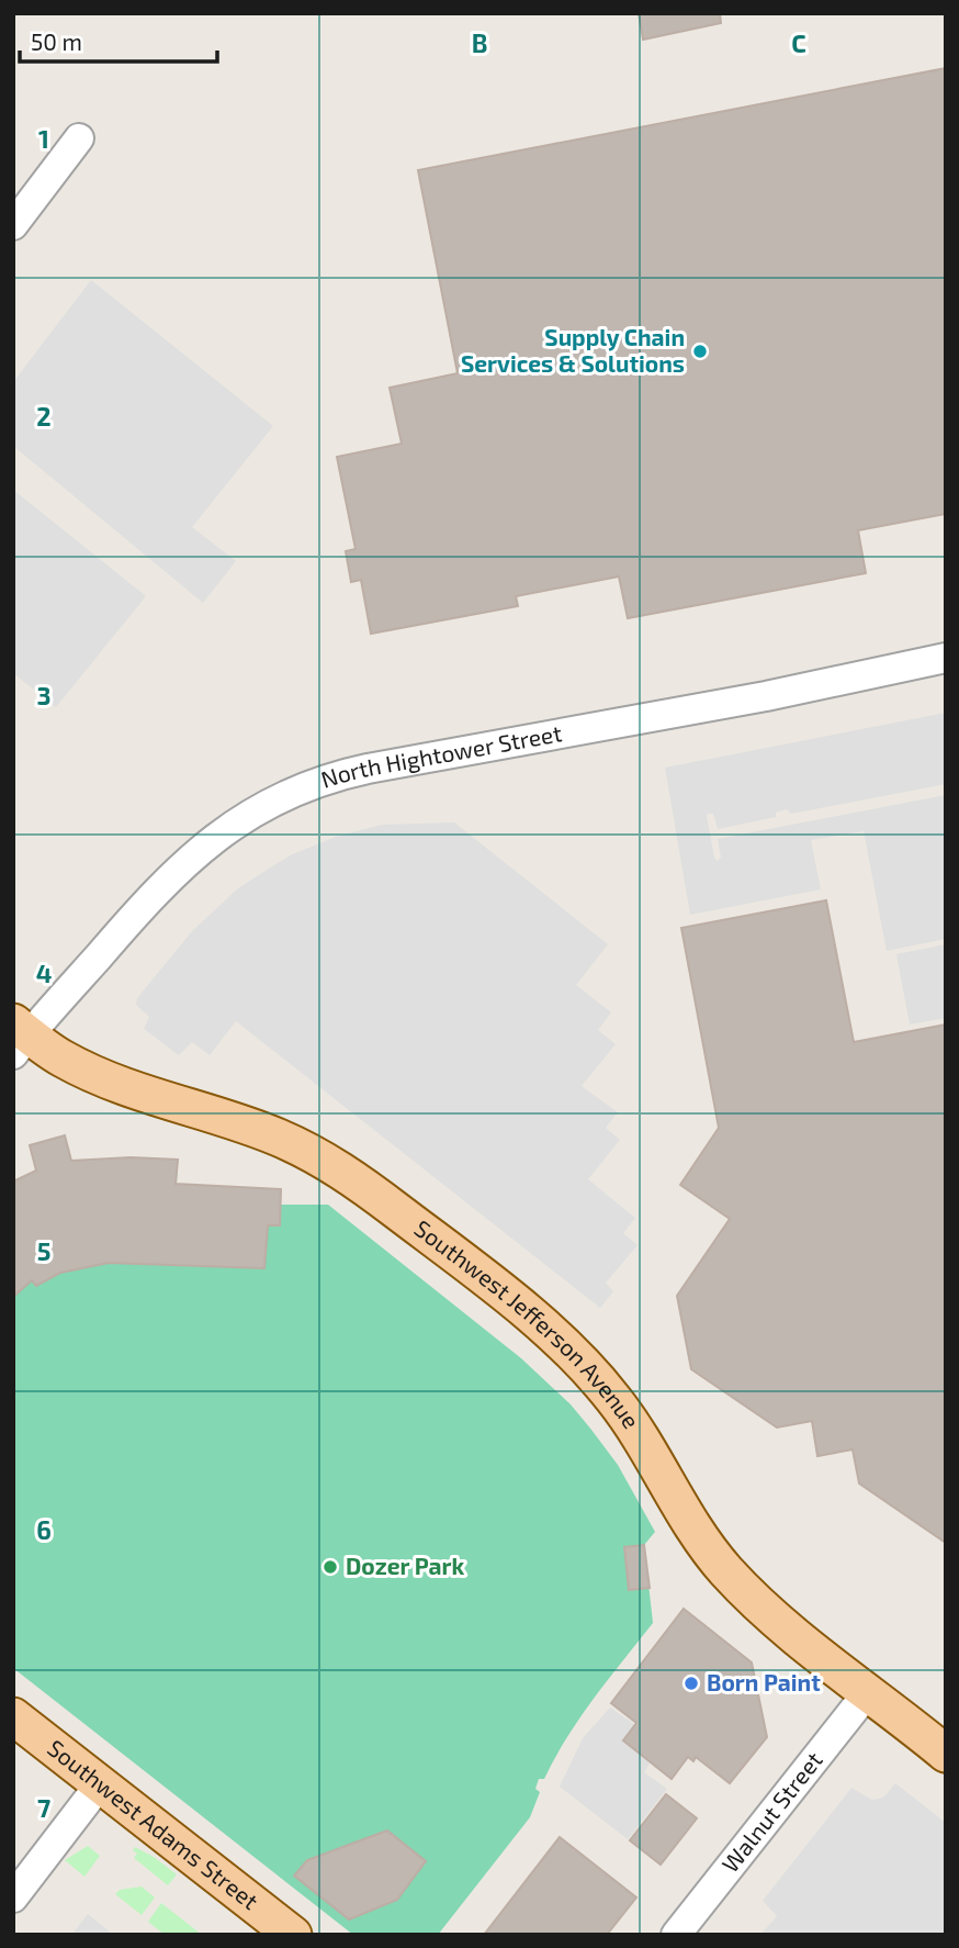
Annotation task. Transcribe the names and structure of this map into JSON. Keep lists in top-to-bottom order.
{
  "streets": {
    "main road": ["Southwest Jefferson Avenue", "Southwest Adams Street"],
    "street": ["North Hightower Street", "Walnut Street"]
  },
  "crossings": [
    ["North Hightower Street", "Southwest Jefferson Avenue"],
    ["Southwest Jefferson Avenue", "Walnut Street"]
  ],
  "places": ["Supply Chain Services & Solutions", "Dozer Park", "Born Paint"],
  "scale_bar": "50 m",
  "grid": {
    "columns": ["B", "C"],
    "rows": [
      "1",
      "2",
      "3",
      "4",
      "5",
      "6",
      "7"
    ]
  }
}
